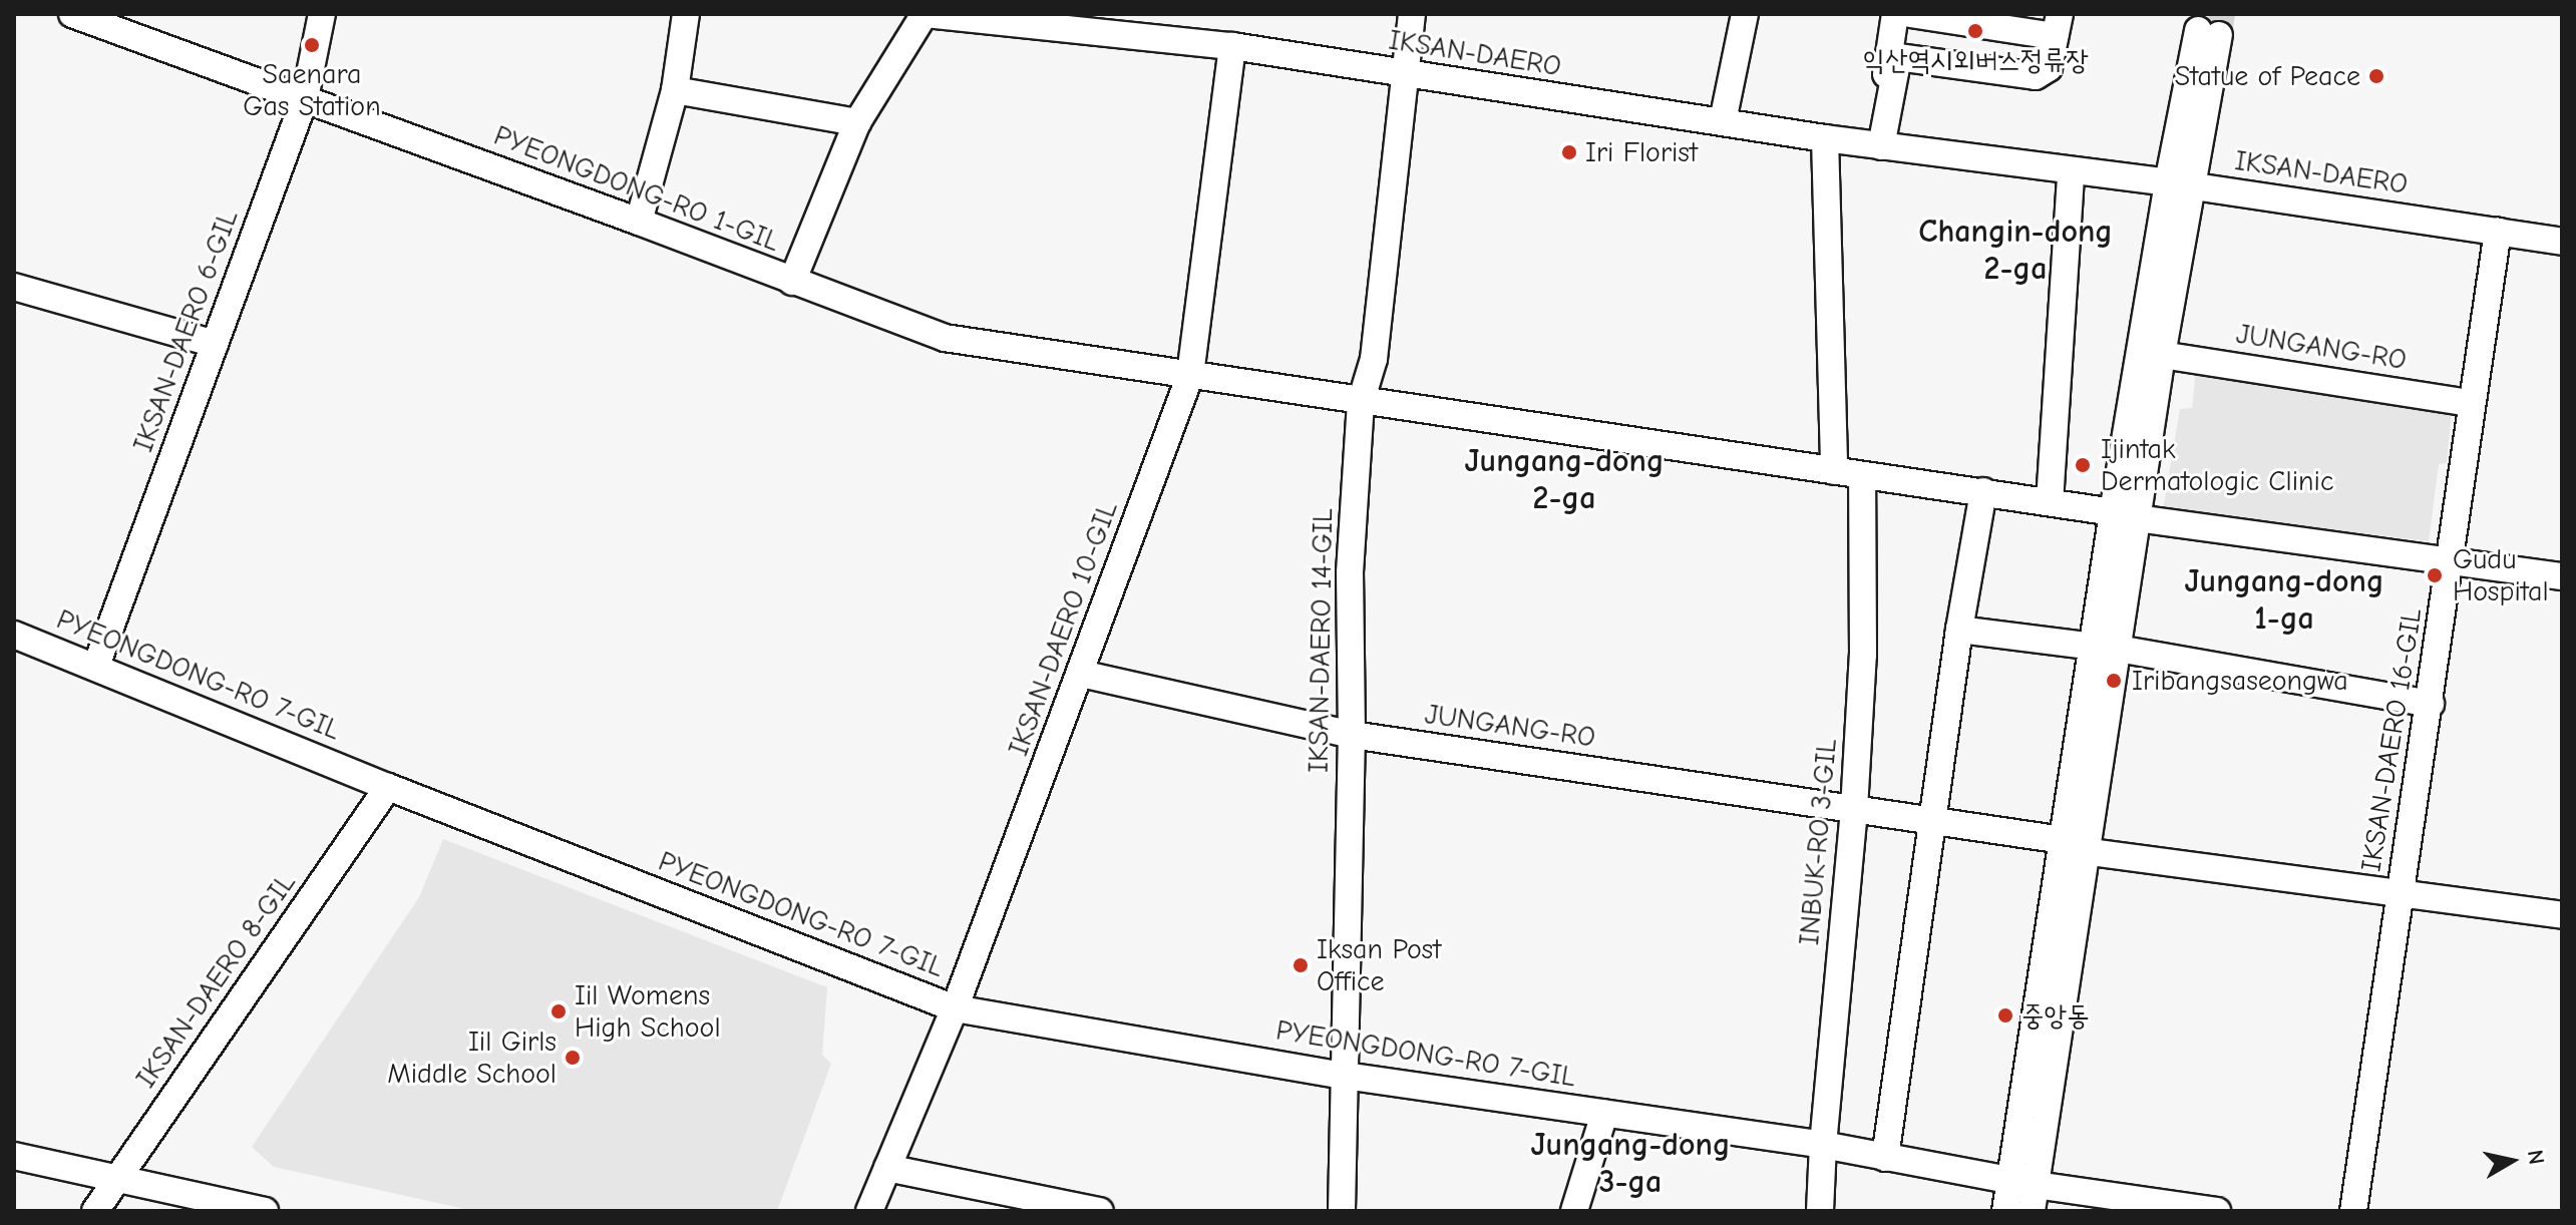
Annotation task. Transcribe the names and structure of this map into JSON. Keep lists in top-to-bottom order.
{
  "streets": {
    "street": [
      "IKSAN-DAERO",
      "PYEONGDONG-RO 1-GIL",
      "IKSAN-DAERO 6-GIL",
      "JUNGANG-RO",
      "IKSAN-DAERO 10-GIL",
      "IKSAN-DAERO 14-GIL",
      "PYEONGDONG-RO 7-GIL",
      "IKSAN-DAERO 16-GIL",
      "INBUK-RO 3-GIL",
      "IKSAN-DAERO 8-GIL"
    ]
  },
  "crossings": [
    ["IKSAN-DAERO", "IKSAN-DAERO 10-GIL"],
    ["IKSAN-DAERO", "IKSAN-DAERO 14-GIL"],
    ["IKSAN-DAERO", "IKSAN-DAERO 16-GIL"],
    ["PYEONGDONG-RO 1-GIL", "IKSAN-DAERO 6-GIL"],
    ["PYEONGDONG-RO 1-GIL", "IKSAN-DAERO 10-GIL"],
    ["IKSAN-DAERO 6-GIL", "PYEONGDONG-RO 7-GIL"],
    ["JUNGANG-RO", "IKSAN-DAERO 10-GIL"],
    ["JUNGANG-RO", "IKSAN-DAERO 14-GIL"],
    ["JUNGANG-RO", "IKSAN-DAERO 16-GIL"],
    ["JUNGANG-RO", "INBUK-RO 3-GIL"],
    ["IKSAN-DAERO 10-GIL", "PYEONGDONG-RO 7-GIL"],
    ["IKSAN-DAERO 14-GIL", "PYEONGDONG-RO 7-GIL"],
    ["PYEONGDONG-RO 7-GIL", "INBUK-RO 3-GIL"],
    ["PYEONGDONG-RO 7-GIL", "IKSAN-DAERO 8-GIL"]
  ],
  "districts": [
    "Changin-dong 2-ga",
    "Jungang-dong 2-ga",
    "Jungang-dong 1-ga",
    "Jungang-dong 3-ga"
  ],
  "places": [
    "익산역시외버스정류장",
    "Saenara Gas Station",
    "Statue of Peace",
    "Iri Florist",
    "Ijintak Dermatologic Clinic",
    "Gudu Hospital",
    "Iribangsaseongwa",
    "Iksan Post Office",
    "Iil Womens High School",
    "중앙동",
    "Iil Girls Middle School"
  ],
  "north": "right"
}
